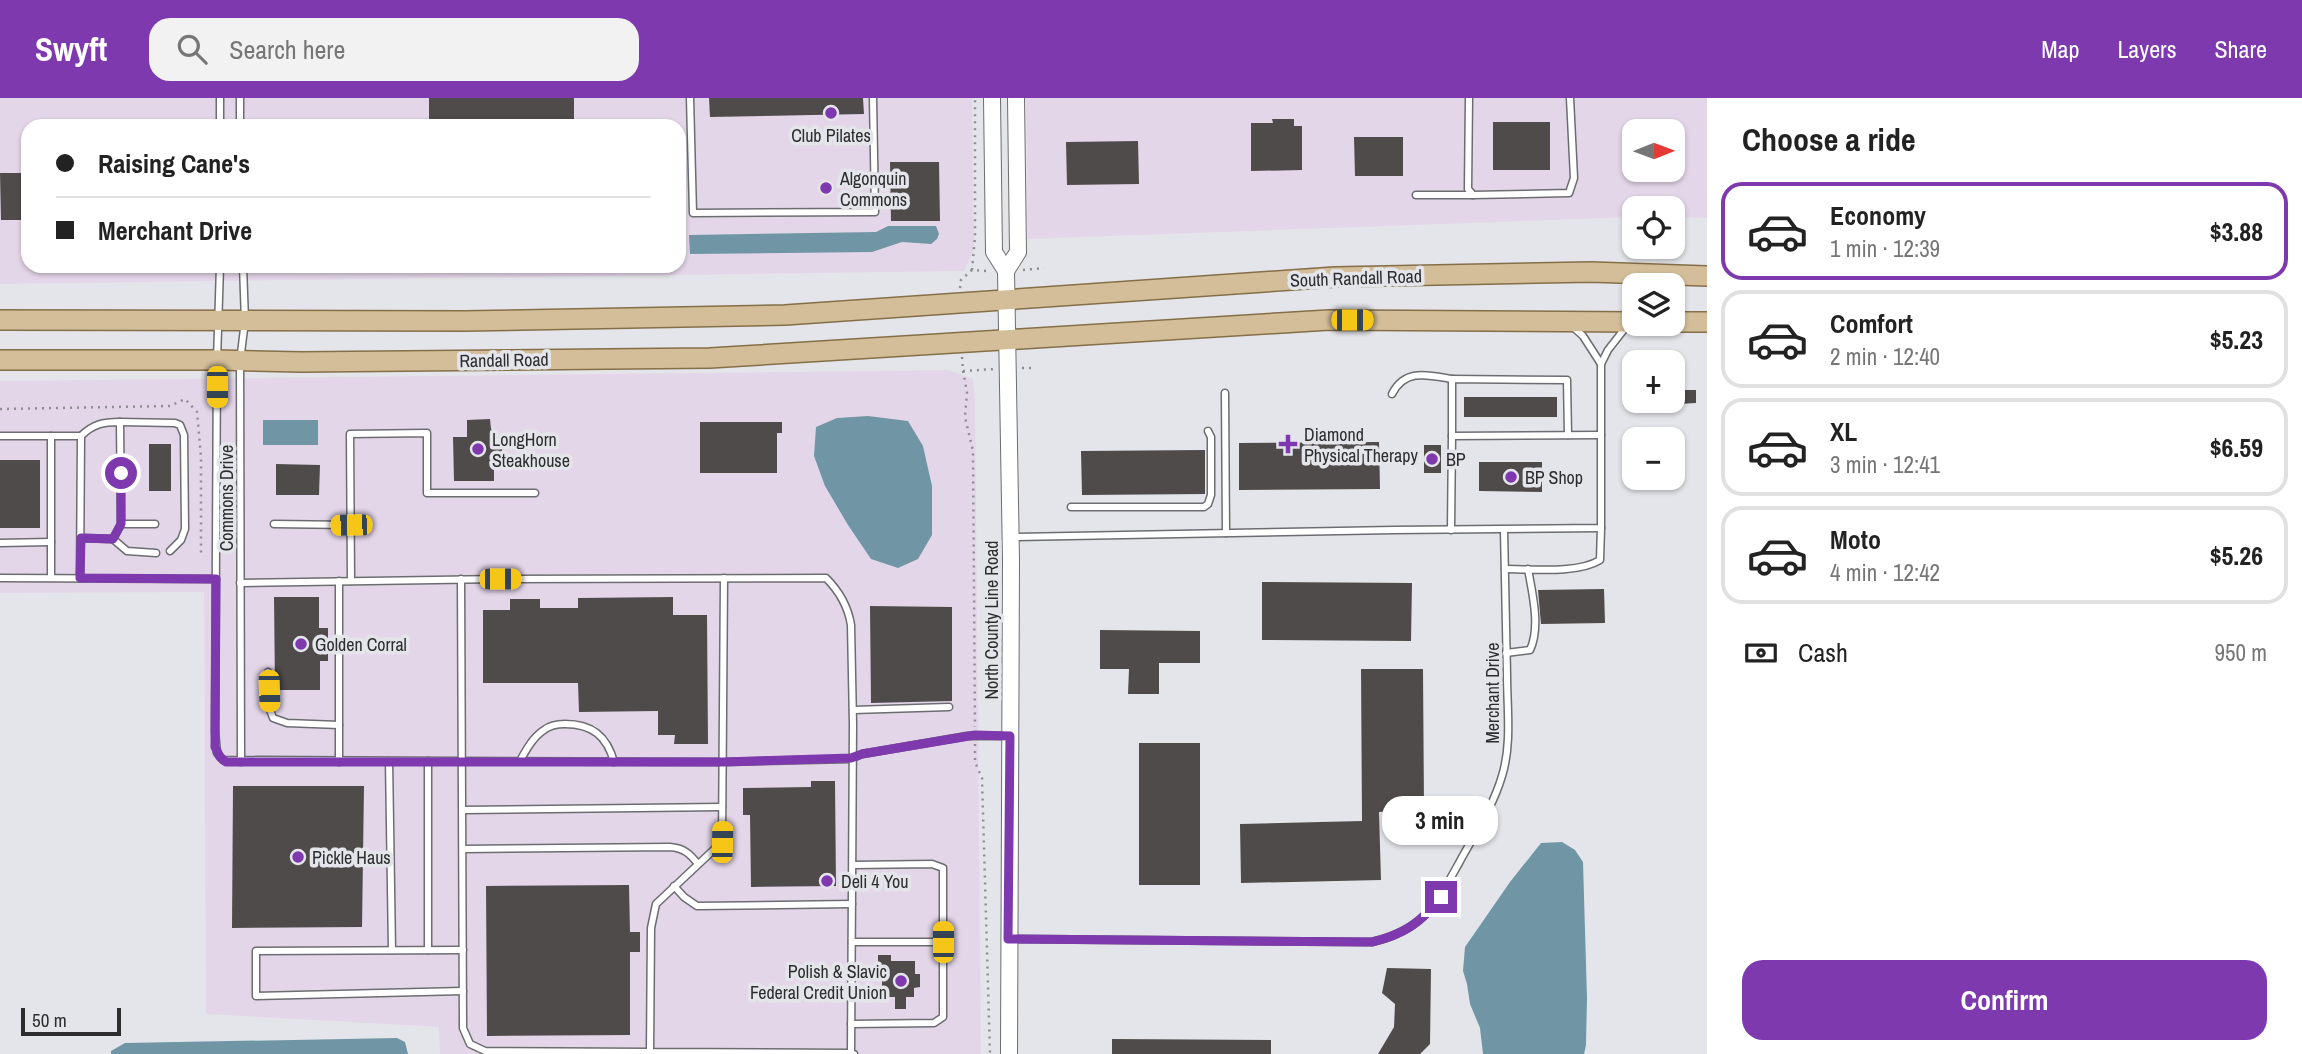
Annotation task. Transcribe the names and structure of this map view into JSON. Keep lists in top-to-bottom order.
{
  "streets": {
    "main road": ["South Randall Road", "Randall Road"],
    "street": ["North County Line Road"],
    "lane": ["Commons Drive", "Merchant Drive"]
  },
  "crossings": [
    ["South Randall Road", "North County Line Road"],
    ["Randall Road", "Commons Drive"],
    ["Randall Road", "North County Line Road"],
    ["North County Line Road", "Merchant Drive"]
  ],
  "places": {
    "other": [
      "Club Pilates",
      "Algonquin Commons",
      "LongHorn Steakhouse",
      "BP",
      "BP Shop",
      "Golden Corral",
      "Pickle Haus",
      "Deli 4 You",
      "Polish & Slavic Federal Credit Union"
    ],
    "health": ["Diamond Physical Therapy"]
  },
  "scale_bar": "50 m",
  "north": "right",
  "page": {
    "header": "Swyft",
    "search": "Search here",
    "nav": ["Map", "Layers", "Share"],
    "heading": "Choose a ride",
    "map_buttons": ["+", "−"],
    "banner": ["Raising Cane's", "Merchant Drive"],
    "list": [
      {
        "name": "Economy",
        "note": "1 min · 12:39",
        "value": "$3.88"
      },
      {
        "name": "Comfort",
        "note": "2 min · 12:40",
        "value": "$5.23"
      },
      {
        "name": "XL",
        "note": "3 min · 12:41",
        "value": "$6.59"
      },
      {
        "name": "Moto",
        "note": "4 min · 12:42",
        "value": "$5.26"
      }
    ],
    "pay": ["Cash", "950 m"],
    "bubble": "3 min",
    "buttons": "Confirm",
    "scale": "50 m"
  }
}
